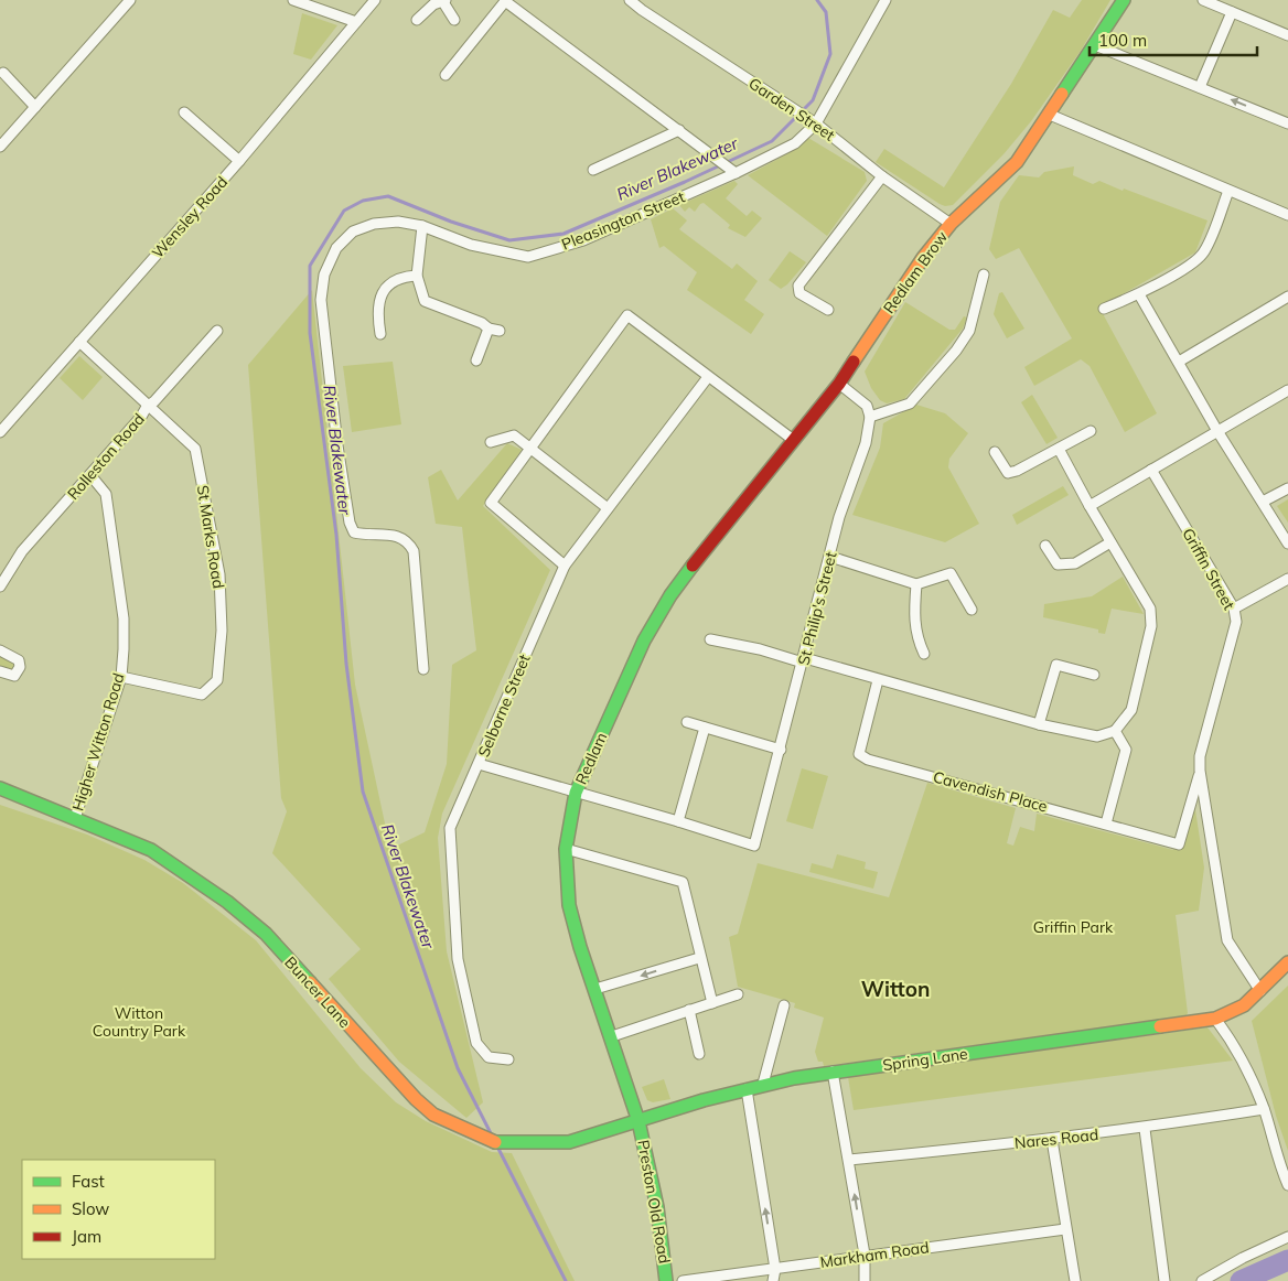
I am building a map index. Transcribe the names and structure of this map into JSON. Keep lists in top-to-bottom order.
{
  "streets": {
    "main road": [
      "Redlam Brow",
      "Redlam",
      "Buncer Lane",
      "Spring Lane",
      "Preston Old Road"
    ],
    "street": [
      "Garden Street",
      "Wensley Road",
      "Pleasington Street",
      "Rolleston Road",
      "St Marks Road",
      "Griffin Street",
      "St Philip's Street",
      "Selborne Street",
      "Higher Witton Road",
      "Cavendish Place",
      "Nares Road",
      "Markham Road"
    ]
  },
  "crossings": [
    ["Garden Street", "Pleasington Street"],
    ["Garden Street", "Redlam Brow"],
    ["Wensley Road", "St Marks Road"],
    ["Redlam Brow", "Redlam"],
    ["Rolleston Road", "St Marks Road"],
    ["Rolleston Road", "Higher Witton Road"],
    ["St Marks Road", "Higher Witton Road"],
    ["Griffin Street", "Cavendish Place"],
    ["Griffin Street", "Spring Lane"],
    ["Higher Witton Road", "Buncer Lane"],
    ["Redlam", "Buncer Lane"],
    ["Redlam", "Spring Lane"],
    ["Redlam", "Preston Old Road"],
    ["Buncer Lane", "Spring Lane"],
    ["Buncer Lane", "Preston Old Road"],
    ["Spring Lane", "Preston Old Road"]
  ],
  "districts": ["Witton"],
  "water": ["River Blakewater"],
  "parks": ["Griffin Park", "Witton Country Park"],
  "legend": ["Fast", "Slow", "Jam"],
  "scale_bar": "100 m"
}
